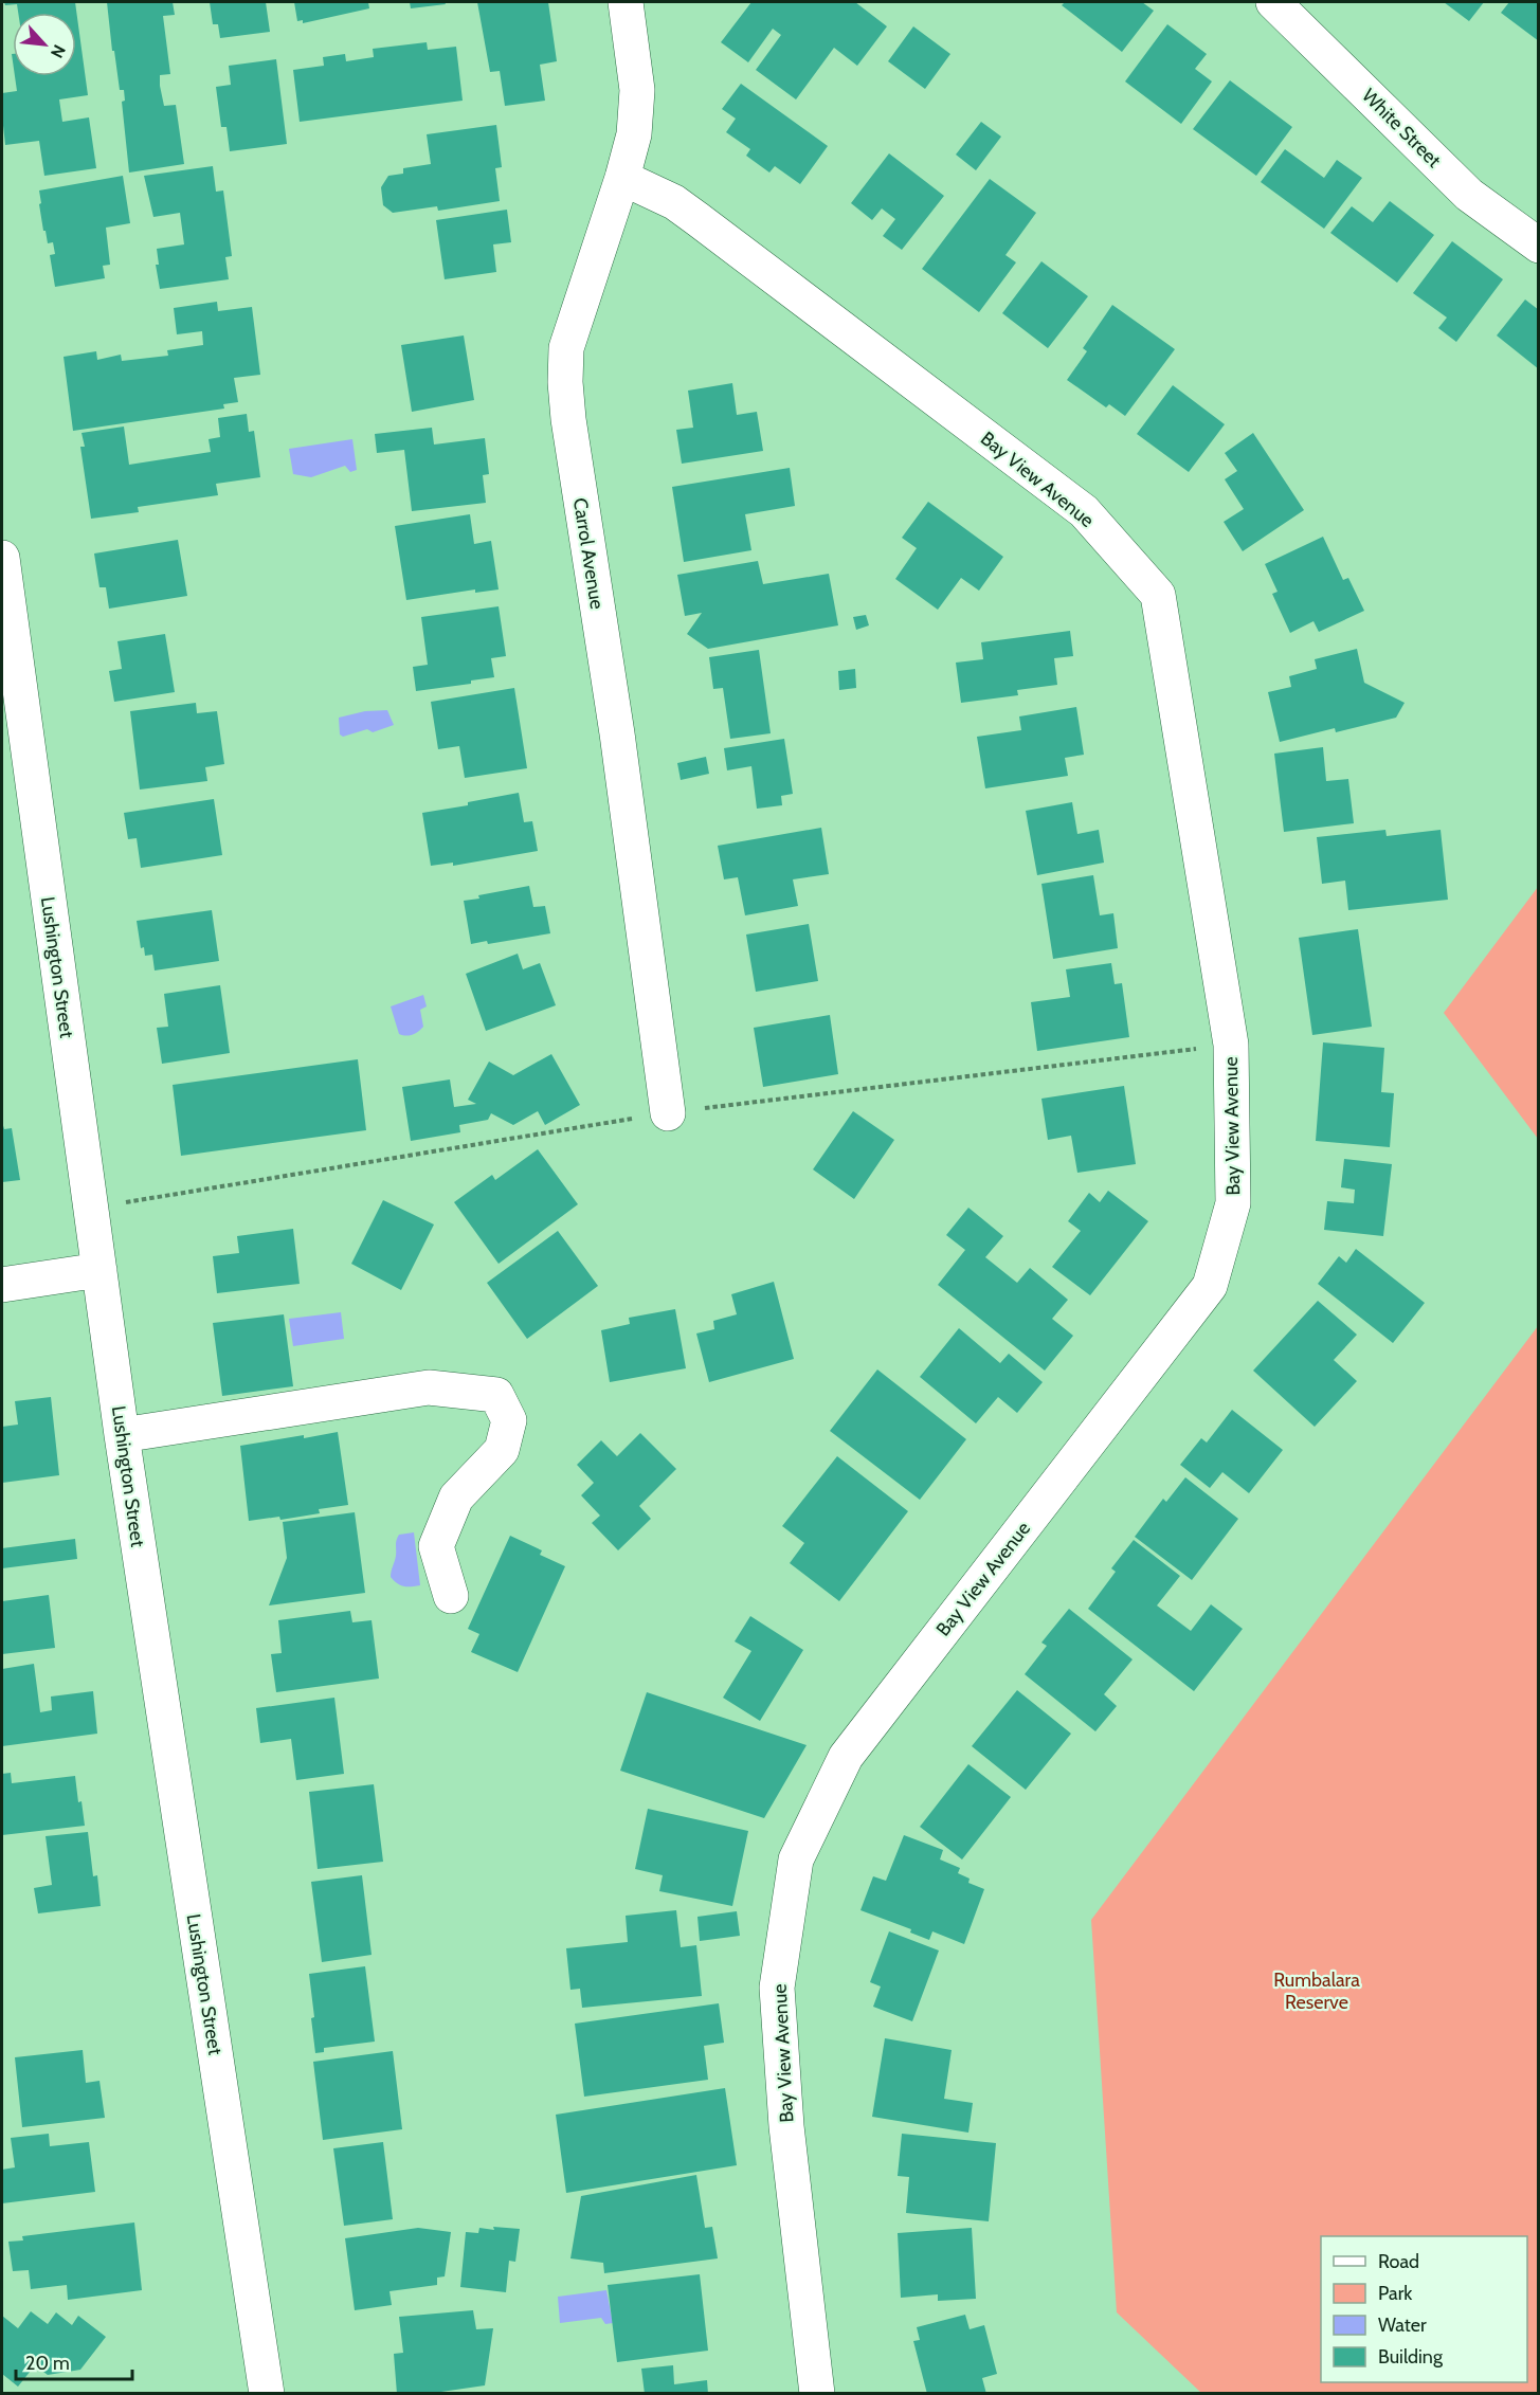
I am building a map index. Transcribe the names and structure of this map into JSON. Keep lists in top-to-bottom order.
{
  "streets": {
    "street": [
      "White Street",
      "Bay View Avenue",
      "Carrol Avenue",
      "Lushington Street"
    ]
  },
  "crossings": [
    ["Bay View Avenue", "Carrol Avenue"]
  ],
  "parks": ["Rumbalara Reserve"],
  "legend": [
    "Road",
    "Park",
    "Water",
    "Building"
  ],
  "scale_bar": "20 m",
  "north": "bottom right"
}
